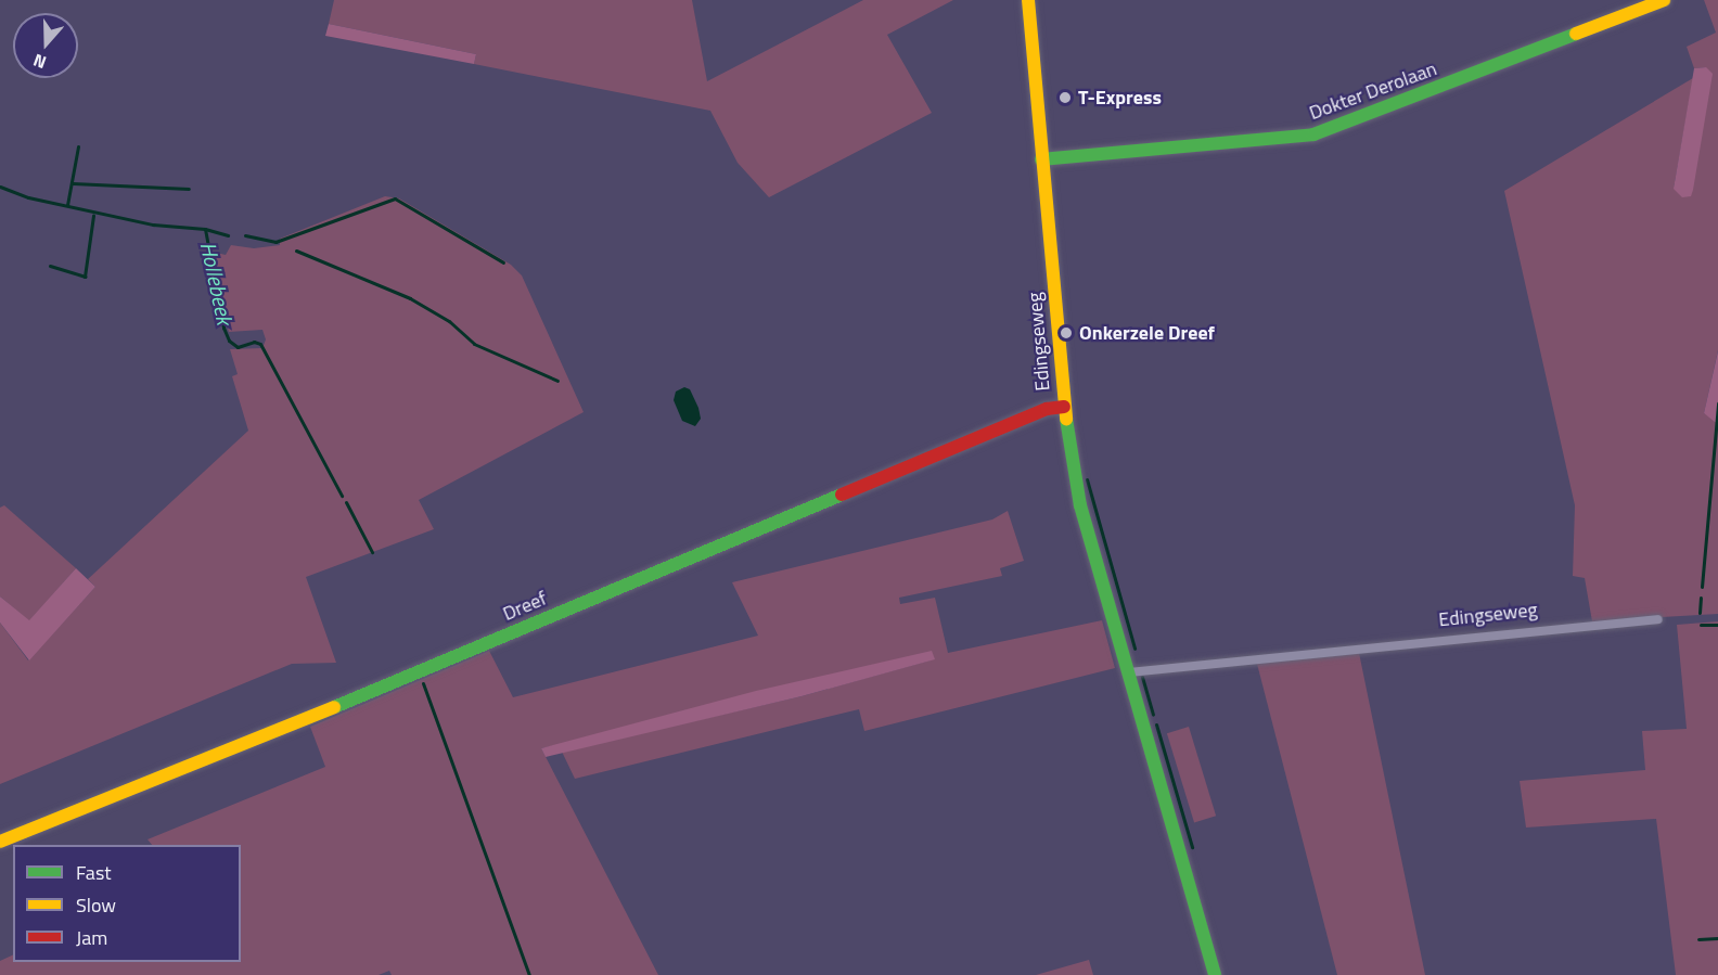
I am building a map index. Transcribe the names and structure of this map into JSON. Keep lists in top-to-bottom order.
{
  "streets": {
    "street": ["Dokter Derolaan", "Edingseweg", "Dreef"]
  },
  "crossings": [
    ["Dokter Derolaan", "Edingseweg"],
    ["Edingseweg", "Dreef"]
  ],
  "water": ["Hollebeek"],
  "places": ["T-Express", "Onkerzele Dreef"],
  "legend": ["Fast", "Slow", "Jam"],
  "north": "bottom"
}
